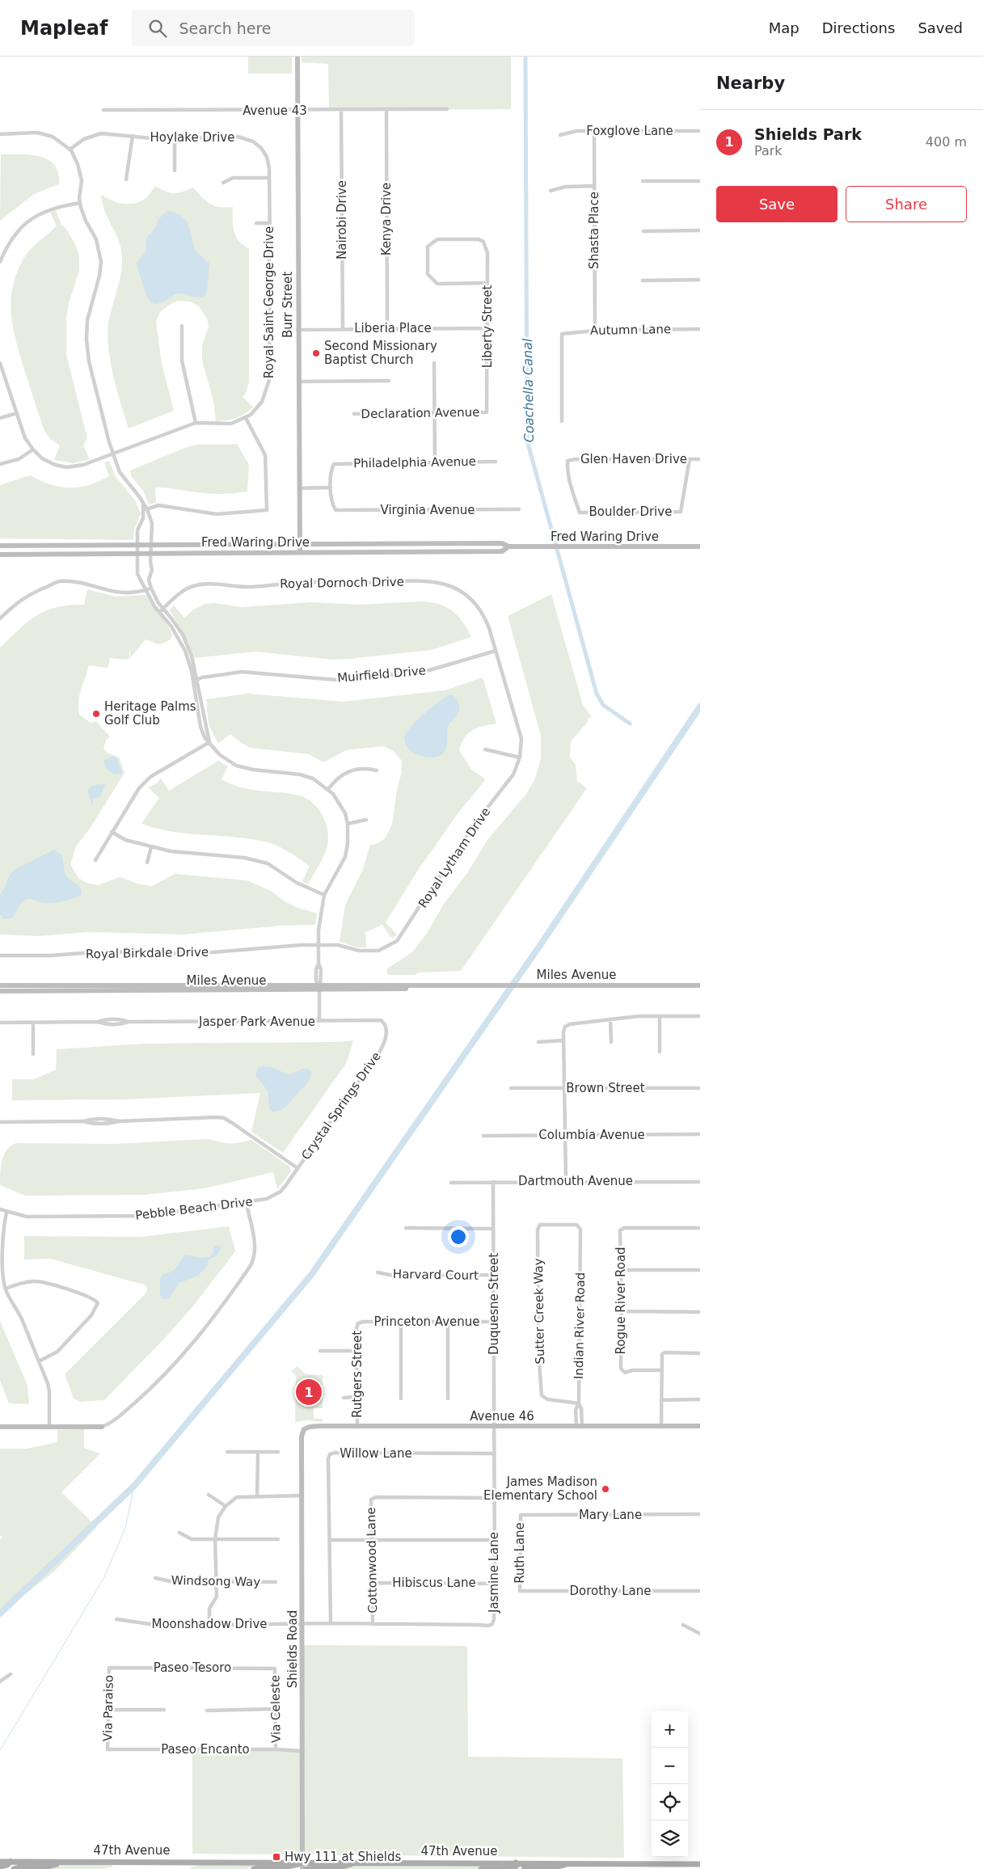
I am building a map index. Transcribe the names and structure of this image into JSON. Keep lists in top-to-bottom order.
{
  "streets": {
    "main road": ["47th Avenue"],
    "street": [
      "Avenue 43",
      "Foxglove Lane",
      "Hoylake Drive",
      "Kenya Drive",
      "Nairobi Drive",
      "Shasta Place",
      "Royal Saint George Drive",
      "Burr Street",
      "Liberty Street",
      "Liberia Place",
      "Autumn Lane",
      "Declaration Avenue",
      "Glen Haven Drive",
      "Philadelphia Avenue",
      "Virginia Avenue",
      "Boulder Drive",
      "Fred Waring Drive",
      "Royal Dornoch Drive",
      "Muirfield Drive",
      "Royal Lytham Drive",
      "Royal Birkdale Drive",
      "Miles Avenue",
      "Jasper Park Avenue",
      "Brown Street",
      "Crystal Springs Drive",
      "Columbia Avenue",
      "Dartmouth Avenue",
      "Pebble Beach Drive",
      "Harvard Court",
      "Rogue River Road",
      "Duquesne Street",
      "Sutter Creek Way",
      "Princeton Avenue",
      "Indian River Road",
      "Rutgers Street",
      "Avenue 46",
      "Willow Lane",
      "Mary Lane",
      "Ruth Lane",
      "Cottonwood Lane",
      "Jasmine Lane",
      "Windsong Way",
      "Hibiscus Lane",
      "Dorothy Lane",
      "Moonshadow Drive",
      "Shields Road",
      "Paseo Tesoro",
      "Via Paraiso",
      "Via Celeste",
      "Paseo Encanto"
    ]
  },
  "crossings": [
    ["Avenue 43", "Kenya Drive"],
    ["Avenue 43", "Nairobi Drive"],
    ["Avenue 43", "Burr Street"],
    ["Foxglove Lane", "Shasta Place"],
    ["Hoylake Drive", "Royal Saint George Drive"],
    ["Kenya Drive", "Liberia Place"],
    ["Nairobi Drive", "Liberia Place"],
    ["Shasta Place", "Autumn Lane"],
    ["Burr Street", "Liberia Place"],
    ["Burr Street", "Fred Waring Drive"],
    ["Liberty Street", "Liberia Place"],
    ["Liberty Street", "Declaration Avenue"],
    ["Glen Haven Drive", "Boulder Drive"],
    ["Philadelphia Avenue", "Virginia Avenue"],
    ["Royal Dornoch Drive", "Muirfield Drive"],
    ["Royal Dornoch Drive", "Royal Lytham Drive"],
    ["Muirfield Drive", "Royal Lytham Drive"],
    ["Royal Lytham Drive", "Royal Birkdale Drive"],
    ["Jasper Park Avenue", "Crystal Springs Drive"],
    ["Crystal Springs Drive", "Pebble Beach Drive"],
    ["Dartmouth Avenue", "Duquesne Street"],
    ["Harvard Court", "Duquesne Street"],
    ["Duquesne Street", "Princeton Avenue"],
    ["Duquesne Street", "Avenue 46"],
    ["Duquesne Street", "Jasmine Lane"],
    ["Sutter Creek Way", "Indian River Road"],
    ["Princeton Avenue", "Rutgers Street"],
    ["Indian River Road", "Avenue 46"],
    ["Rutgers Street", "Avenue 46"],
    ["Avenue 46", "Jasmine Lane"],
    ["Avenue 46", "Shields Road"],
    ["Willow Lane", "Jasmine Lane"],
    ["Mary Lane", "Ruth Lane"],
    ["Ruth Lane", "Dorothy Lane"],
    ["Cottonwood Lane", "Jasmine Lane"],
    ["Cottonwood Lane", "Hibiscus Lane"],
    ["Jasmine Lane", "Hibiscus Lane"],
    ["Jasmine Lane", "Moonshadow Drive"],
    ["Jasmine Lane", "Shields Road"],
    ["Moonshadow Drive", "Shields Road"],
    ["Shields Road", "Paseo Encanto"],
    ["Shields Road", "47th Avenue"],
    ["Paseo Tesoro", "Via Paraiso"],
    ["Paseo Tesoro", "Via Celeste"],
    ["Via Paraiso", "Paseo Encanto"],
    ["Via Celeste", "Paseo Encanto"]
  ],
  "water": ["Coachella Canal"],
  "places": {
    "other": ["Second Missionary Baptist Church", "Heritage Palms Golf Club", "James Madison Elementary School"],
    "transit": ["Hwy 111 at Shields"]
  },
  "page": {
    "header": "Mapleaf",
    "search": "Search here",
    "nav": ["Map", "Directions", "Saved"],
    "heading": "Nearby",
    "list": [
      {
        "mark": "1",
        "name": "Shields Park",
        "note": "Park",
        "value": "400 m"
      }
    ],
    "buttons": ["Save", "Share"],
    "pins": "1",
    "map_buttons": ["+", "−"]
  }
}
